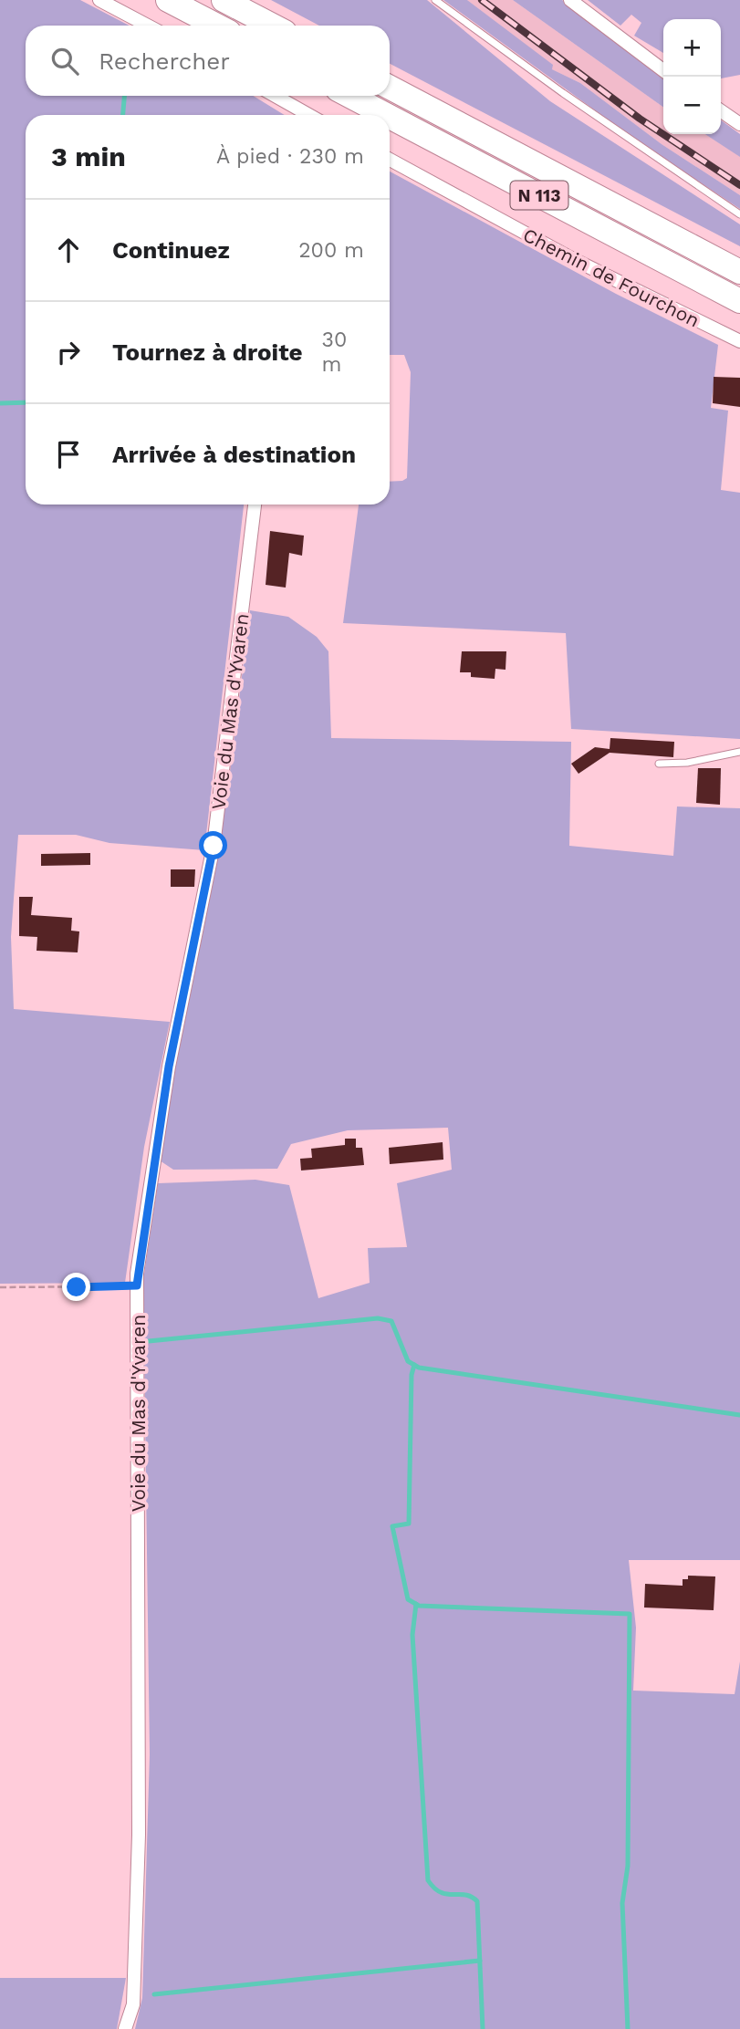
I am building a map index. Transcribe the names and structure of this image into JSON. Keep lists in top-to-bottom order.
{
  "streets": {
    "highway": ["N 113"],
    "street": ["Chemin de Fourchon", "Voie du Mas d'Yvaren"]
  },
  "page": {
    "map_buttons": ["+", "−"],
    "search": "Rechercher",
    "heading": ["3 min", "À pied · 230 m"],
    "list": [
      ["Continuez", "200 m"],
      ["Tournez à droite", "30 m"],
      "Arrivée à destination"
    ]
  }
}
